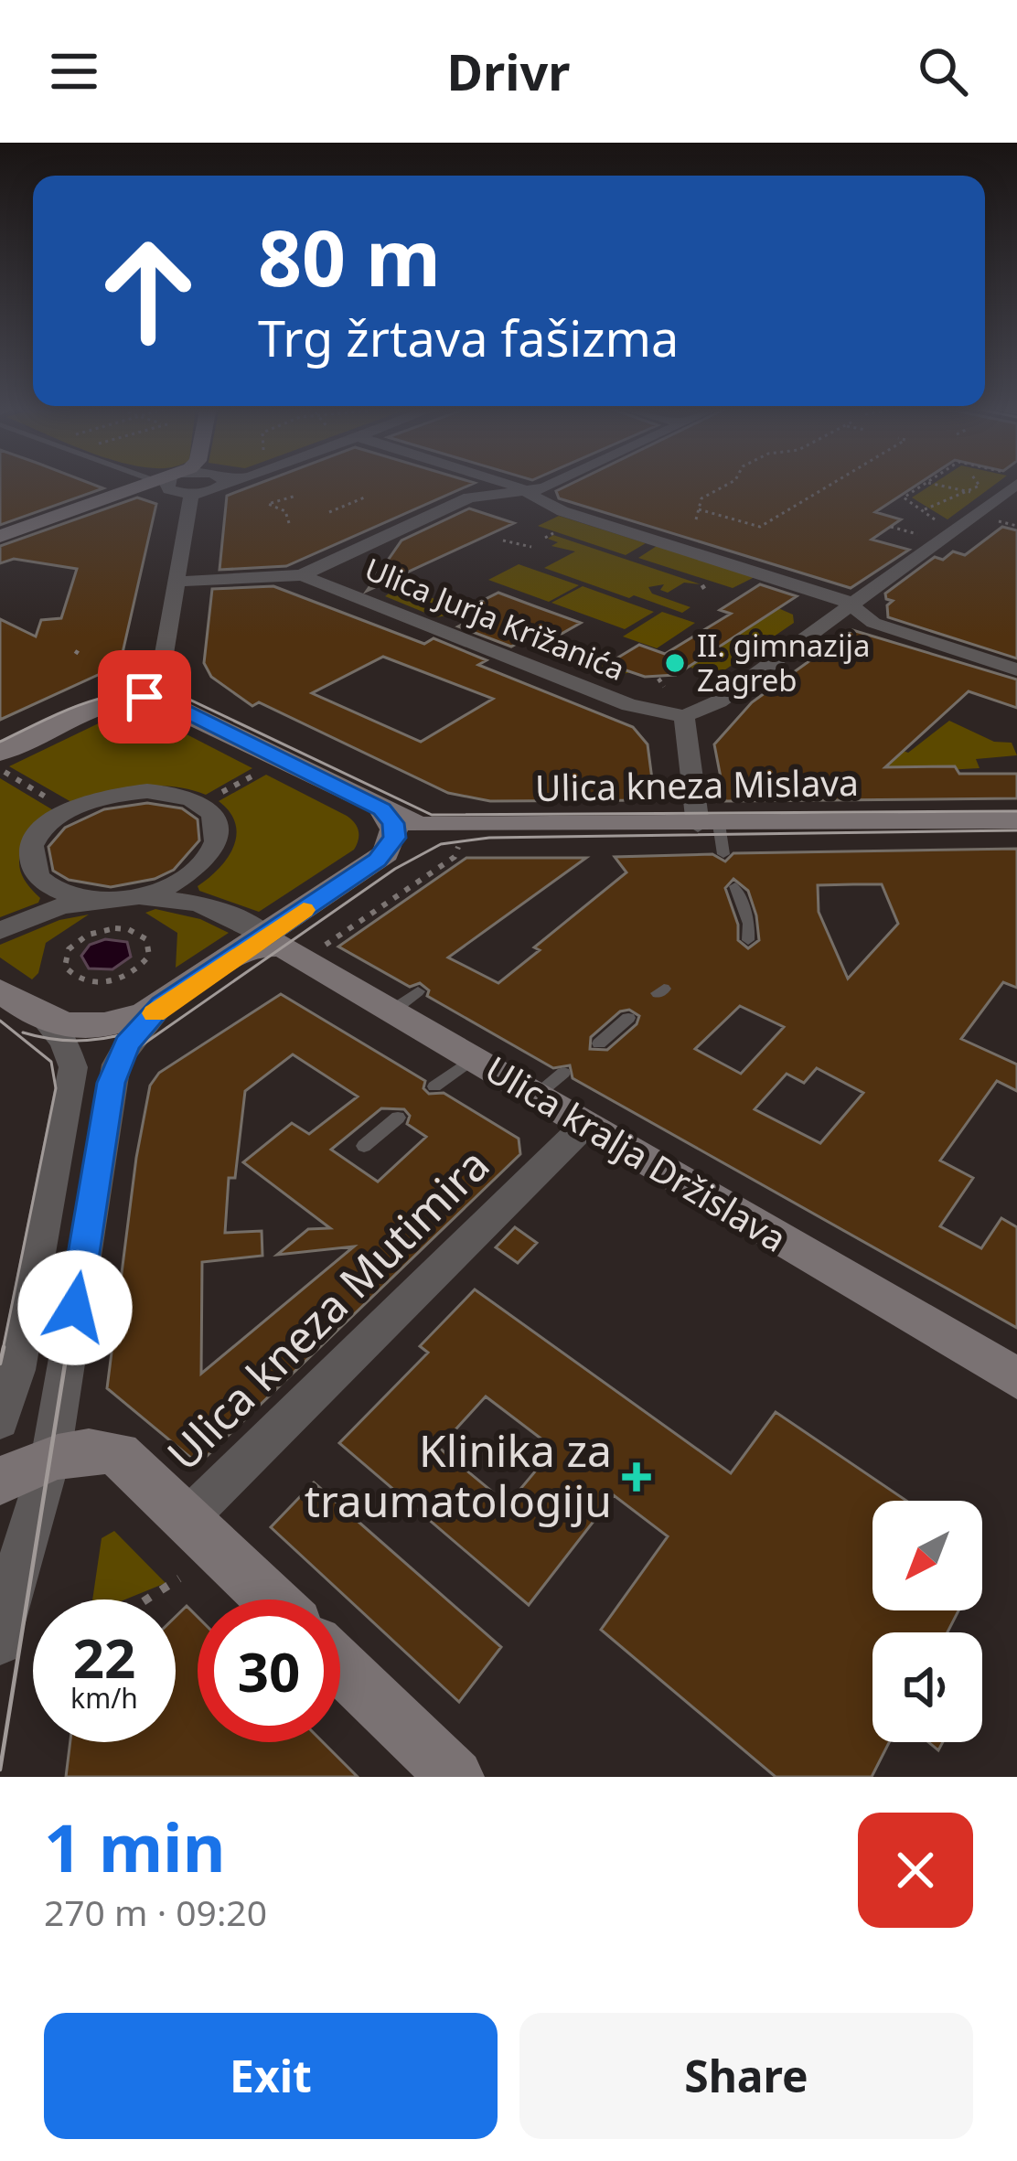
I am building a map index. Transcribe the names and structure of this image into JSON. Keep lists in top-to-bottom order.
{
  "streets": {
    "main road": ["Ulica kneza Mislava", "Ulica kralja Držislava"],
    "street": ["Ulica Jurja Križanića", "Ulica kneza Mutimira"]
  },
  "crossings": [
    ["Ulica kralja Držislava", "Ulica kneza Mutimira"]
  ],
  "places": {
    "other": ["II. gimnazija Zagreb"],
    "health": ["Klinika za traumatologiju"]
  },
  "north": "bottom left",
  "page": {
    "header": "Drivr",
    "turn": ["80 m", "Trg žrtava fašizma"],
    "speed": "22 km/h",
    "limit": "30",
    "heading": ["1 min", "270 m · 09:20"],
    "buttons": ["Exit", "Share"]
  }
}
